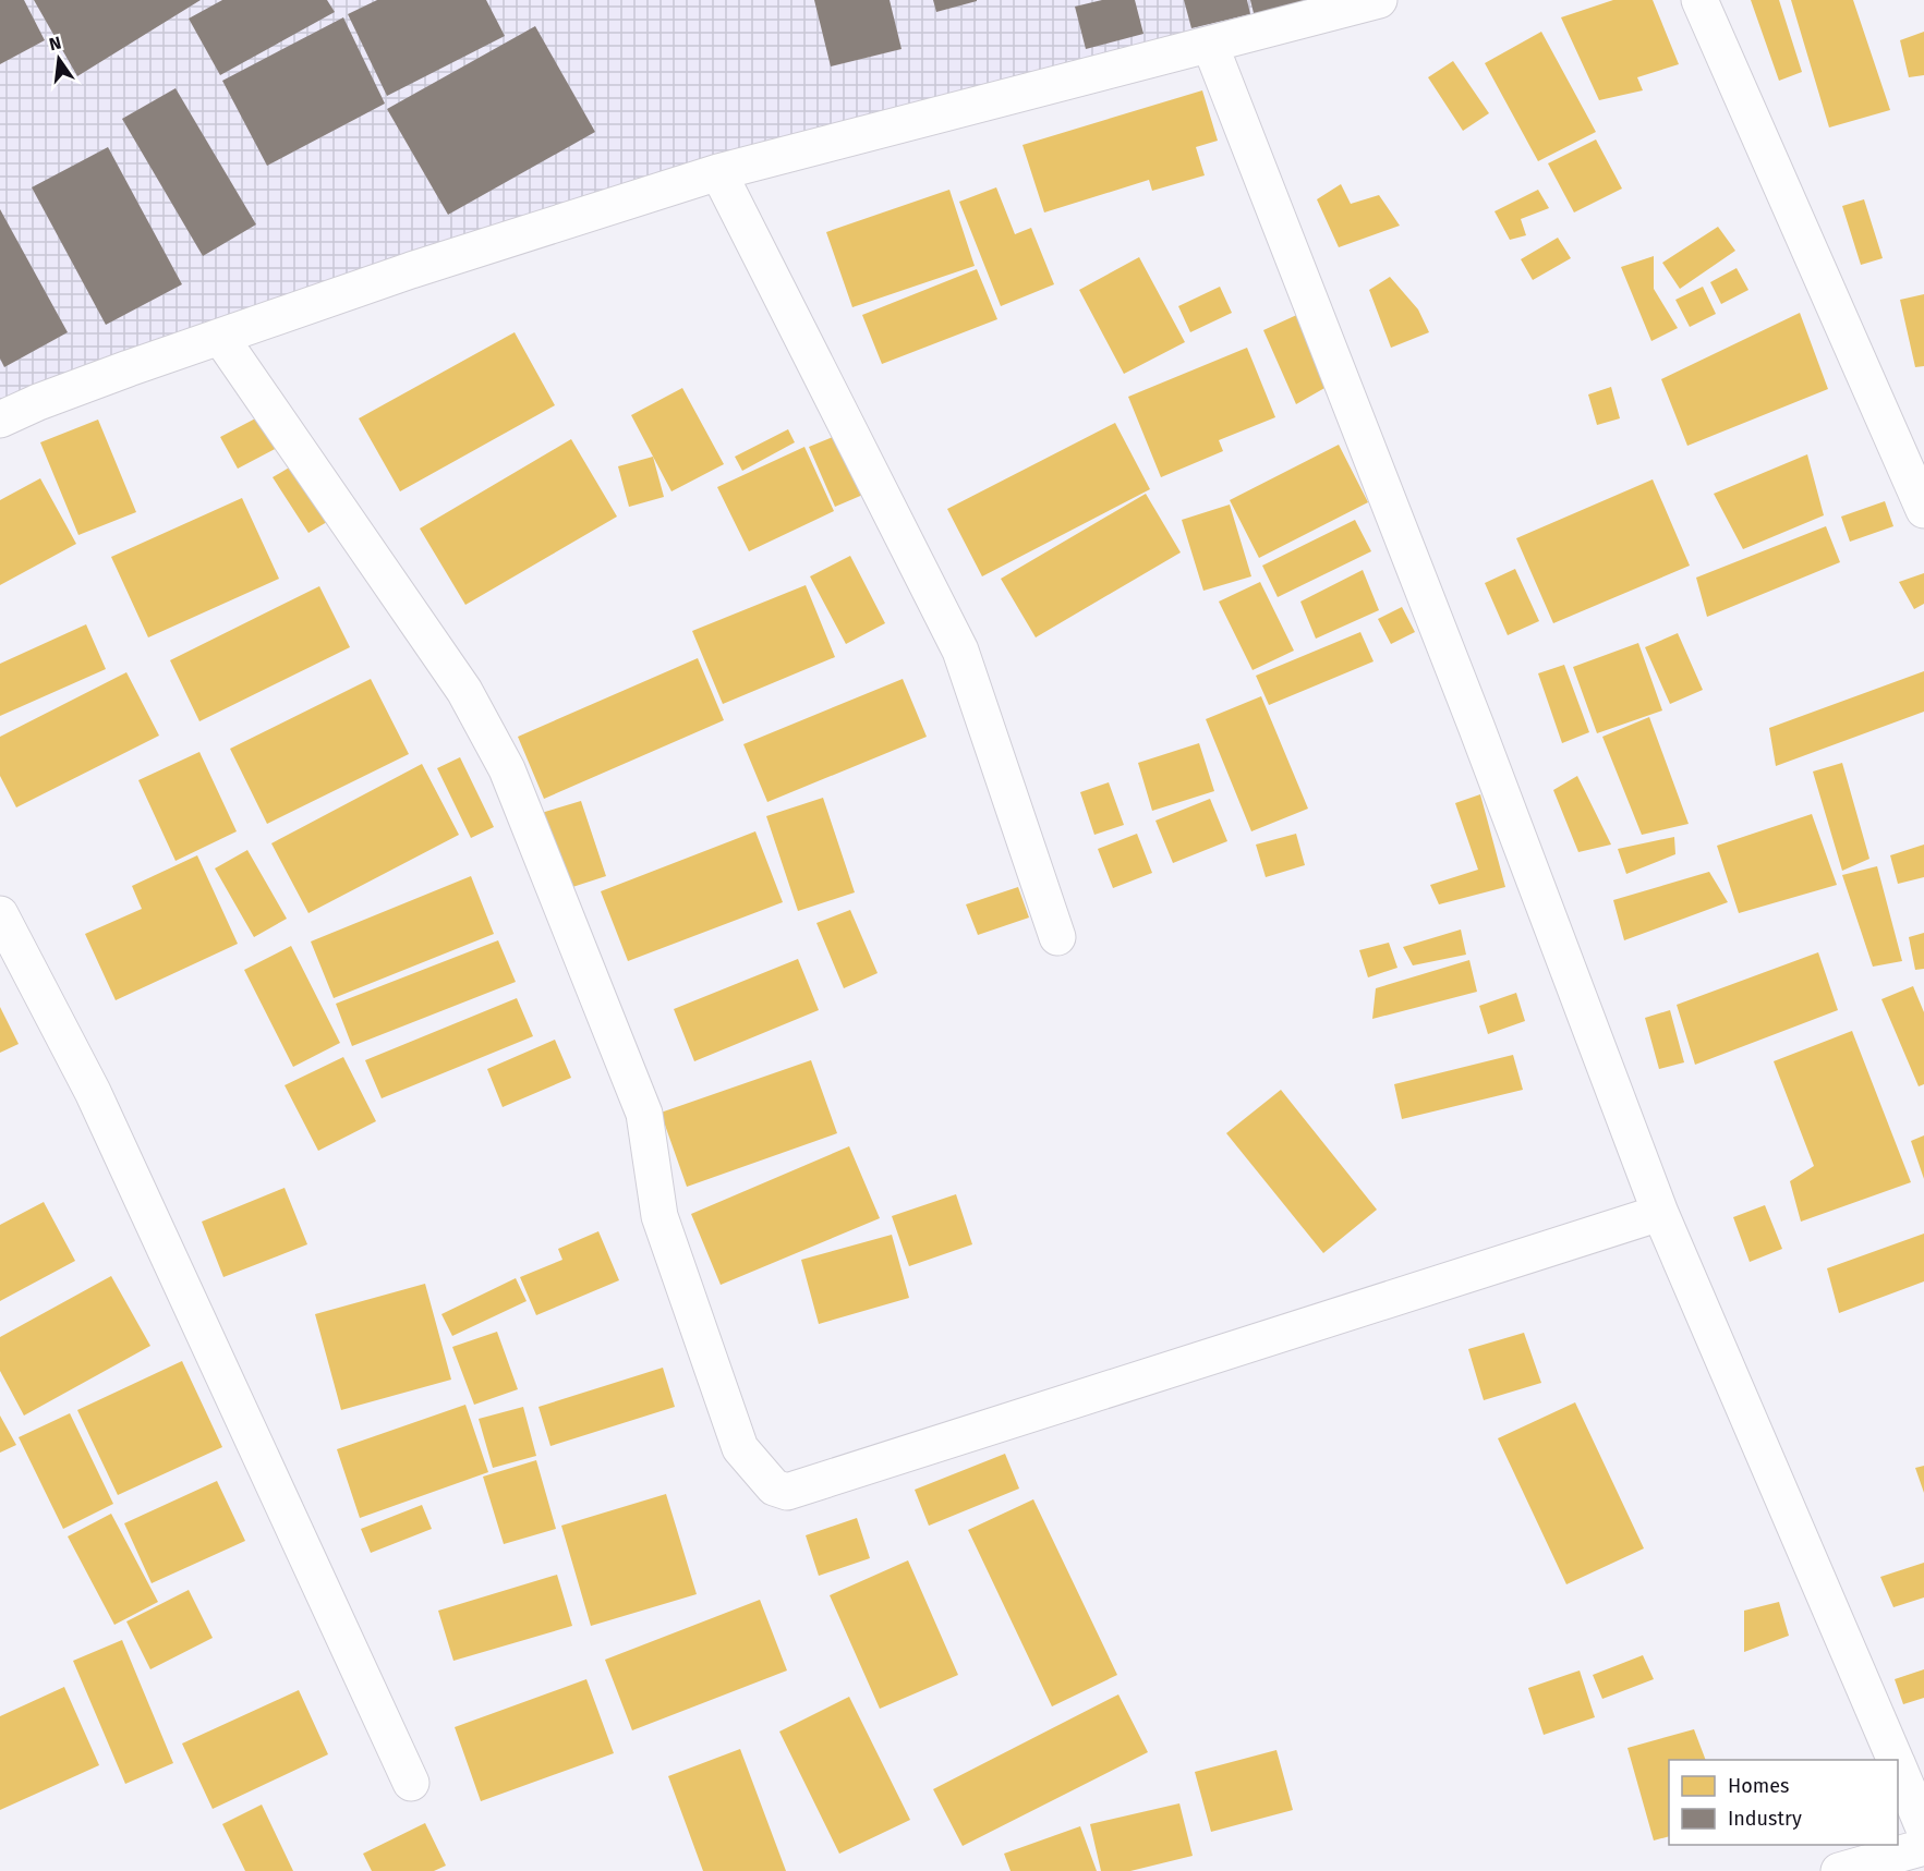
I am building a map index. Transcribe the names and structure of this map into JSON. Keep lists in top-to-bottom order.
{
  "legend": ["Homes", "Industry"],
  "north": "top"
}
